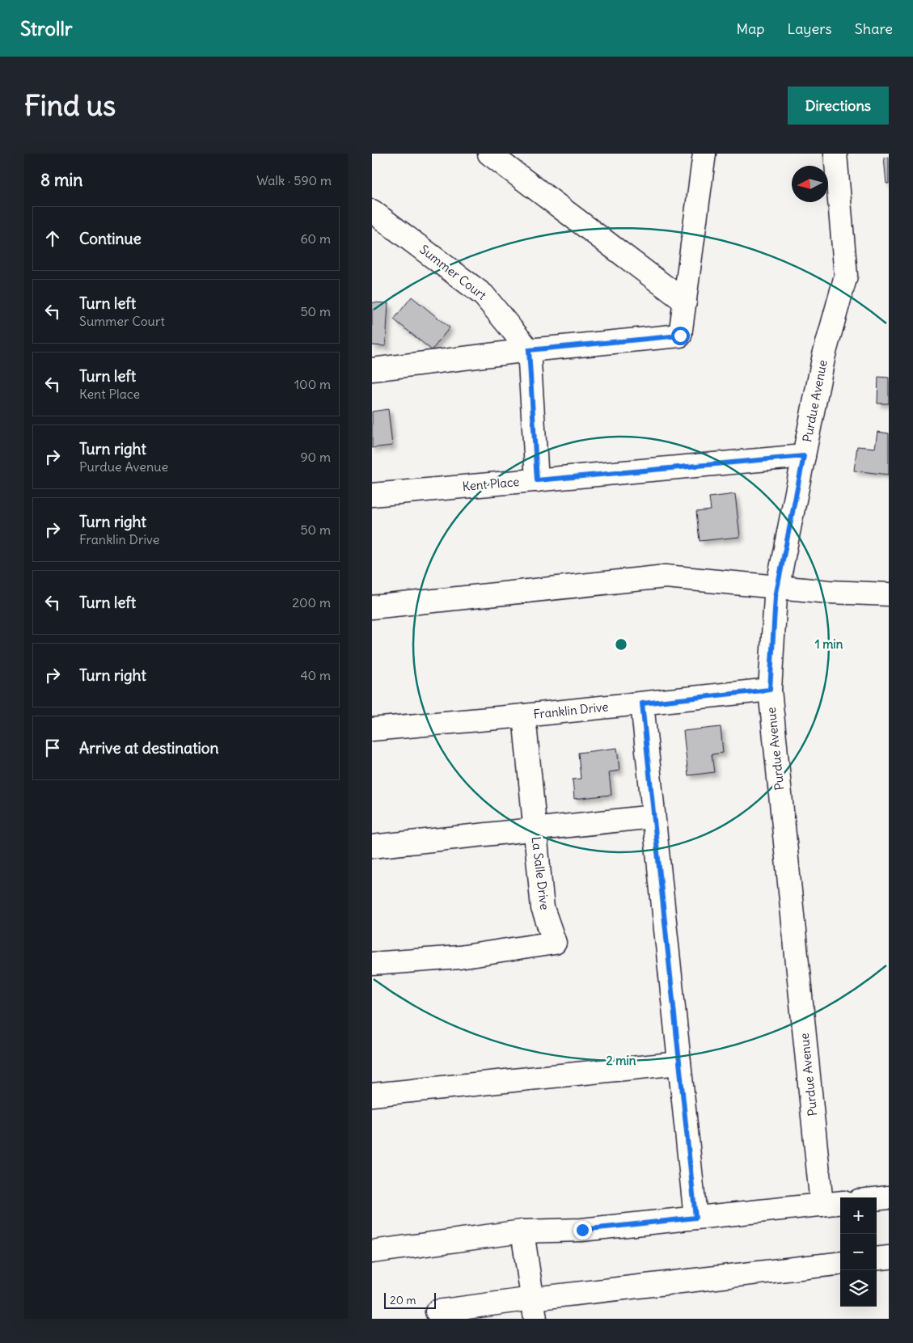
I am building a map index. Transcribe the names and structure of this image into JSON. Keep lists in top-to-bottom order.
{
  "streets": {
    "street": [
      "Summer Court",
      "Purdue Avenue",
      "Kent Place",
      "Franklin Drive",
      "La Salle Drive"
    ]
  },
  "crossings": [
    ["Purdue Avenue", "Kent Place"],
    ["Purdue Avenue", "Franklin Drive"],
    ["Franklin Drive", "La Salle Drive"]
  ],
  "scale_bar": "20 m",
  "north": "left",
  "page": {
    "header": "Strollr",
    "nav": ["Map", "Layers", "Share"],
    "buttons": "Directions",
    "title": "Find us",
    "heading": ["8 min", "Walk · 590 m"],
    "list": [
      ["Continue", "60 m"],
      ["Turn left", "Summer Court", "50 m"],
      ["Turn left", "Kent Place", "100 m"],
      ["Turn right", "Purdue Avenue", "90 m"],
      ["Turn right", "Franklin Drive", "50 m"],
      ["Turn left", "200 m"],
      ["Turn right", "40 m"],
      "Arrive at destination"
    ],
    "map_buttons": ["+", "−"],
    "scale": "20 m"
  },
  "rings": ["1 min", "2 min"]
}
